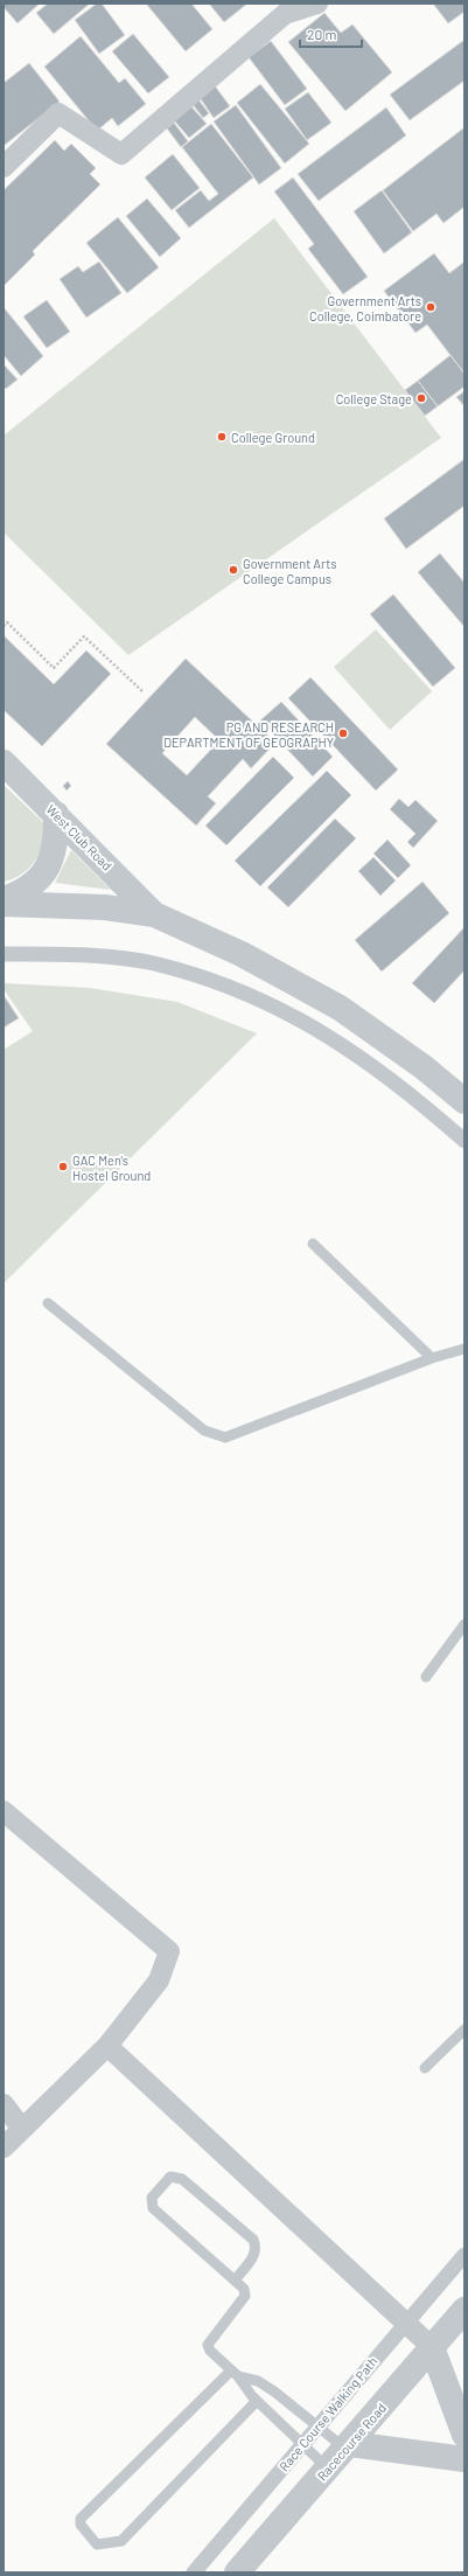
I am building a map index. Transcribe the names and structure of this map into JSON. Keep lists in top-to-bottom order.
{
  "streets": {
    "street": ["West Club Road", "Race Course Walking Path", "Racecourse Road"]
  },
  "places": [
    "Government Arts College, Coimbatore",
    "College Stage",
    "College Ground",
    "Government Arts College Campus",
    "PG AND RESEARCH DEPARTMENT OF GEOGRAPHY",
    "GAC Men's Hostel Ground"
  ],
  "scale_bar": "20 m"
}
